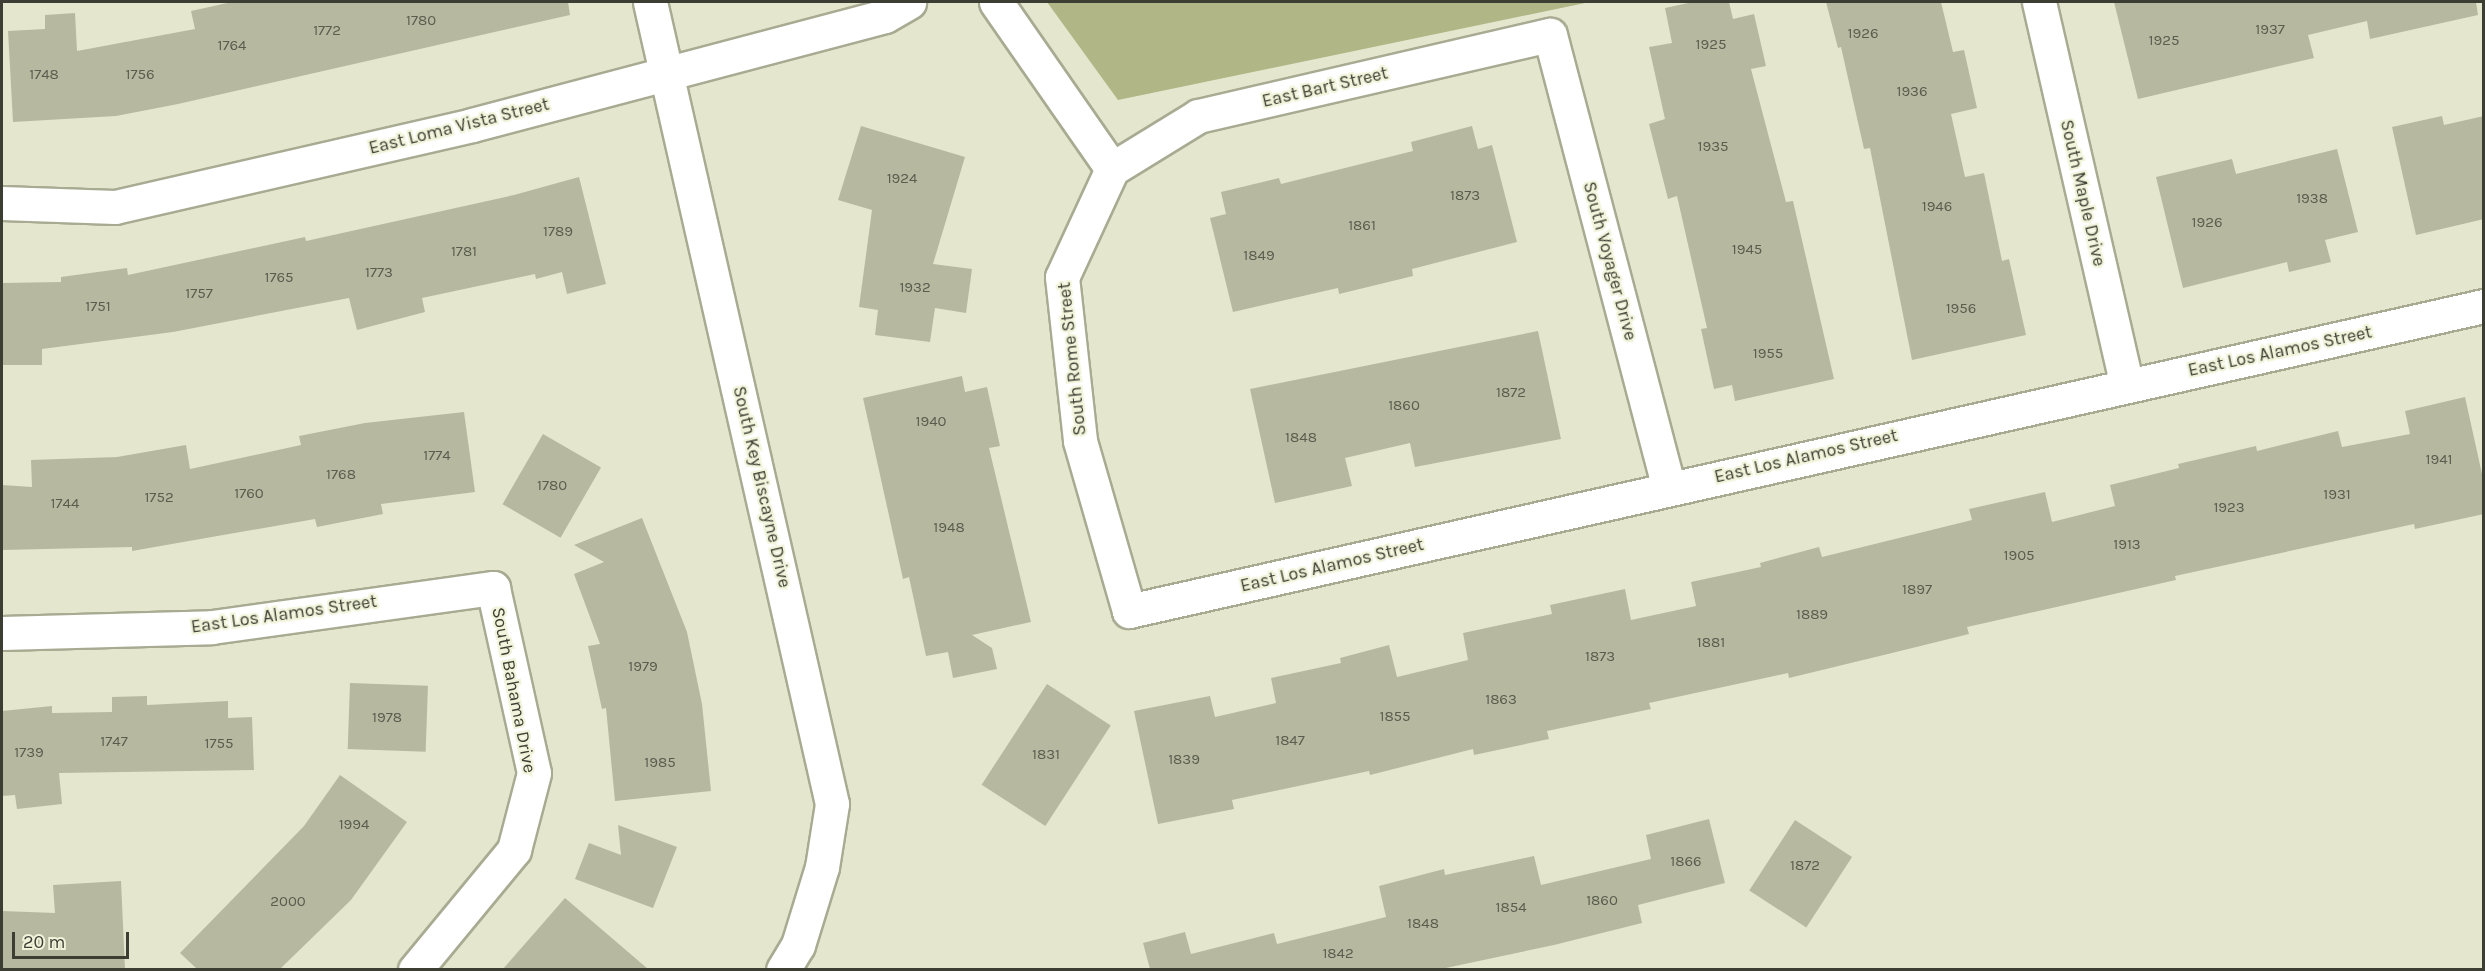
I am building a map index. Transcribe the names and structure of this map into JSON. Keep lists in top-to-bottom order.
{
  "streets": {
    "street": [
      "East Bart Street",
      "East Loma Vista Street",
      "South Maple Drive",
      "South Voyager Drive",
      "East Los Alamos Street",
      "South Rome Street",
      "South Key Biscayne Drive",
      "South Bahama Drive"
    ]
  },
  "crossings": [
    ["East Bart Street", "South Voyager Drive"],
    ["East Bart Street", "South Rome Street"],
    ["East Loma Vista Street", "South Key Biscayne Drive"],
    ["South Maple Drive", "East Los Alamos Street"],
    ["South Voyager Drive", "East Los Alamos Street"],
    ["East Los Alamos Street", "South Rome Street"],
    ["East Los Alamos Street", "South Bahama Drive"]
  ],
  "house_numbers": [
    "1780",
    "1937",
    "1772",
    "1926",
    "1925",
    "1925",
    "1764",
    "1748",
    "1756",
    "1936",
    "1935",
    "1924",
    "1873",
    "1938",
    "1946",
    "1926",
    "1861",
    "1789",
    "1945",
    "1781",
    "1849",
    "1773",
    "1765",
    "1932",
    "1757",
    "1751",
    "1956",
    "1955",
    "1872",
    "1860",
    "1940",
    "1848",
    "1774",
    "1941",
    "1768",
    "1780",
    "1760",
    "1931",
    "1752",
    "1744",
    "1923",
    "1948",
    "1913",
    "1905",
    "1897",
    "1889",
    "1881",
    "1873",
    "1979",
    "1863",
    "1855",
    "1978",
    "1847",
    "1747",
    "1755",
    "1739",
    "1831",
    "1839",
    "1985",
    "1994",
    "1866",
    "1872",
    "1860",
    "2000",
    "1854",
    "1848",
    "1842"
  ],
  "scale_bar": "20 m"
}
